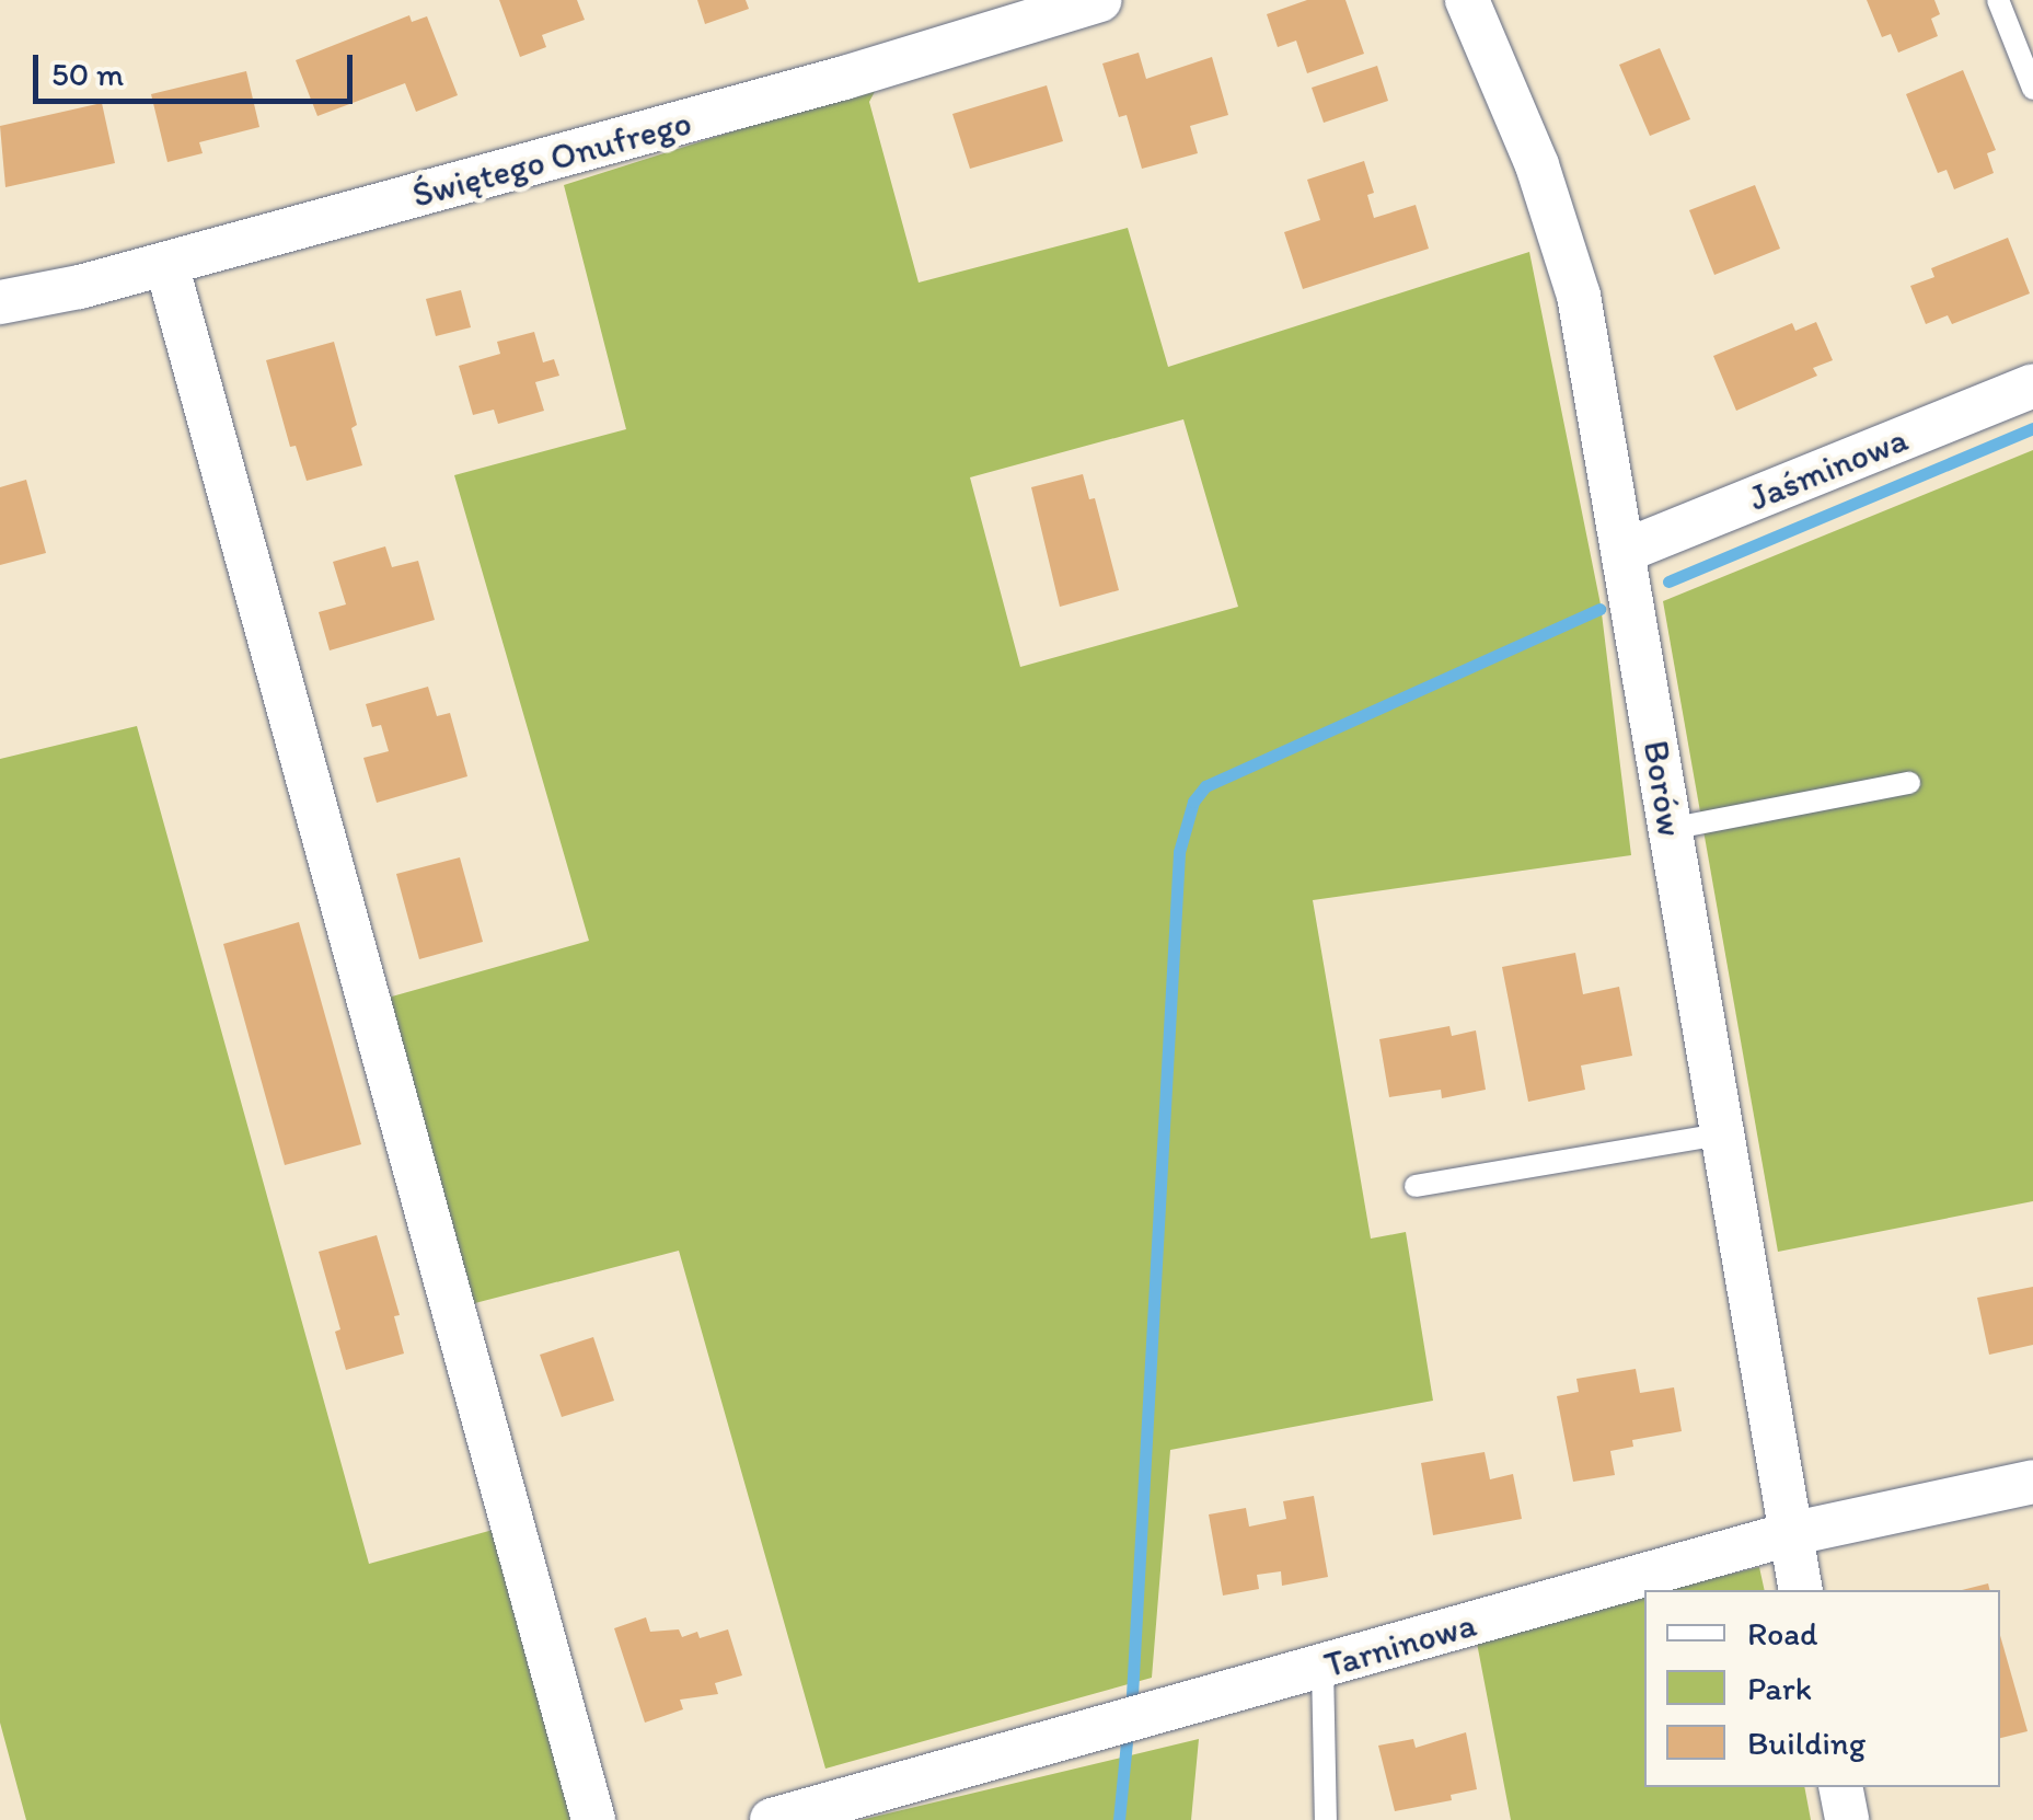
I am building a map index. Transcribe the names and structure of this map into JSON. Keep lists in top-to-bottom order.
{
  "streets": {
    "street": [
      "Świętego Onufrego",
      "Jaśminowa",
      "Borów",
      "Tarninowa"
    ]
  },
  "crossings": [
    ["Jaśminowa", "Borów"],
    ["Borów", "Tarninowa"]
  ],
  "legend": ["Road", "Park", "Building"],
  "scale_bar": "50 m"
}
